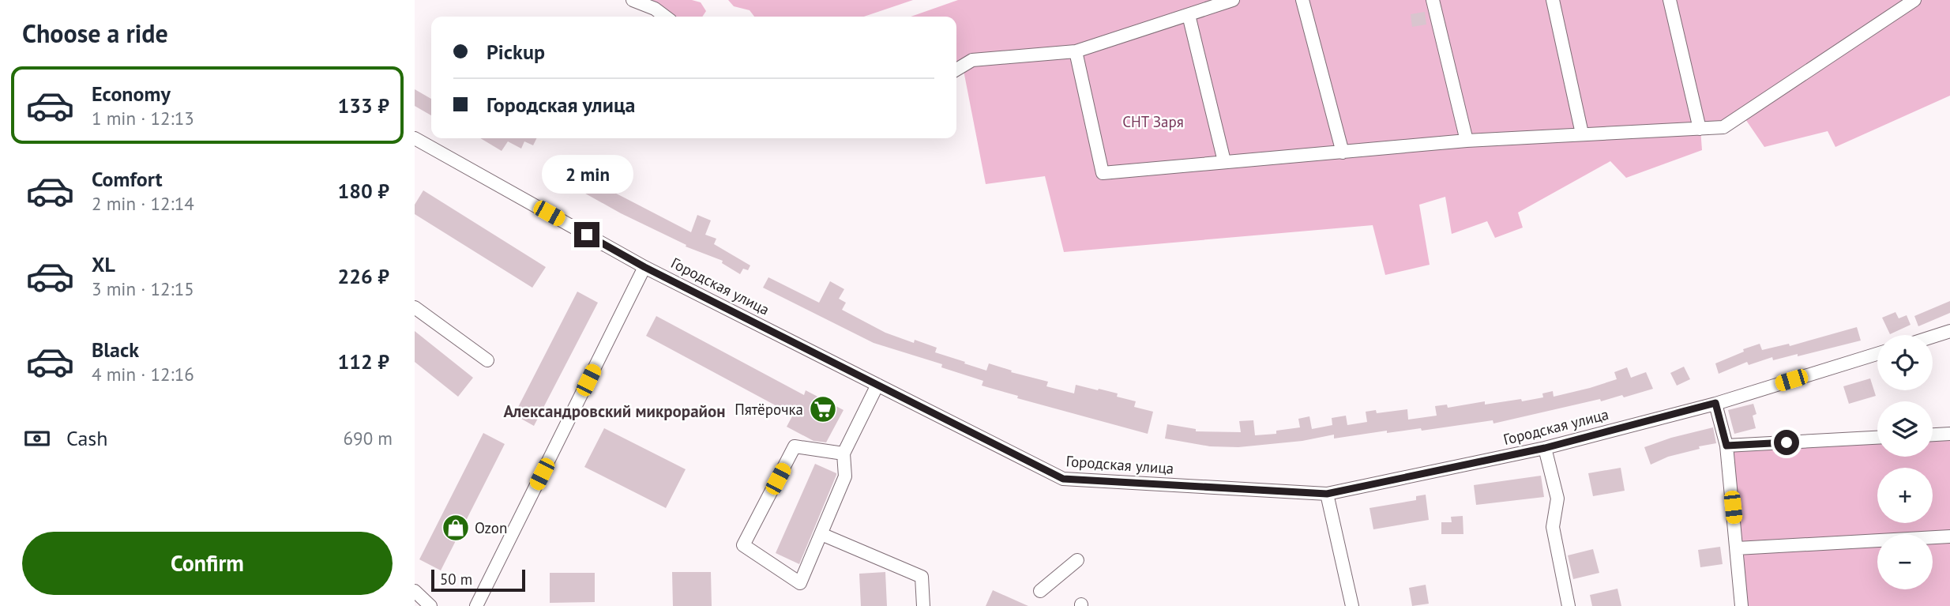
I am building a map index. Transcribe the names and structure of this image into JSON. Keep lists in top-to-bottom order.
{
  "streets": {
    "street": ["Городская улица"]
  },
  "districts": ["Александровский микрорайон"],
  "parks": ["СНТ Заря"],
  "places": {
    "supermarket": ["Пятёрочка"],
    "shop": ["Ozon"]
  },
  "scale_bar": "50 m",
  "page": {
    "heading": "Choose a ride",
    "banner": ["Pickup", "Городская улица"],
    "list": [
      {
        "name": "Economy",
        "note": "1 min · 12:13",
        "value": "133 ₽"
      },
      {
        "name": "Comfort",
        "note": "2 min · 12:14",
        "value": "180 ₽"
      },
      {
        "name": "XL",
        "note": "3 min · 12:15",
        "value": "226 ₽"
      },
      {
        "name": "Black",
        "note": "4 min · 12:16",
        "value": "112 ₽"
      }
    ],
    "bubble": "2 min",
    "map_buttons": ["+", "−"],
    "pay": ["Cash", "690 m"],
    "buttons": "Confirm",
    "scale": "50 m"
  }
}
